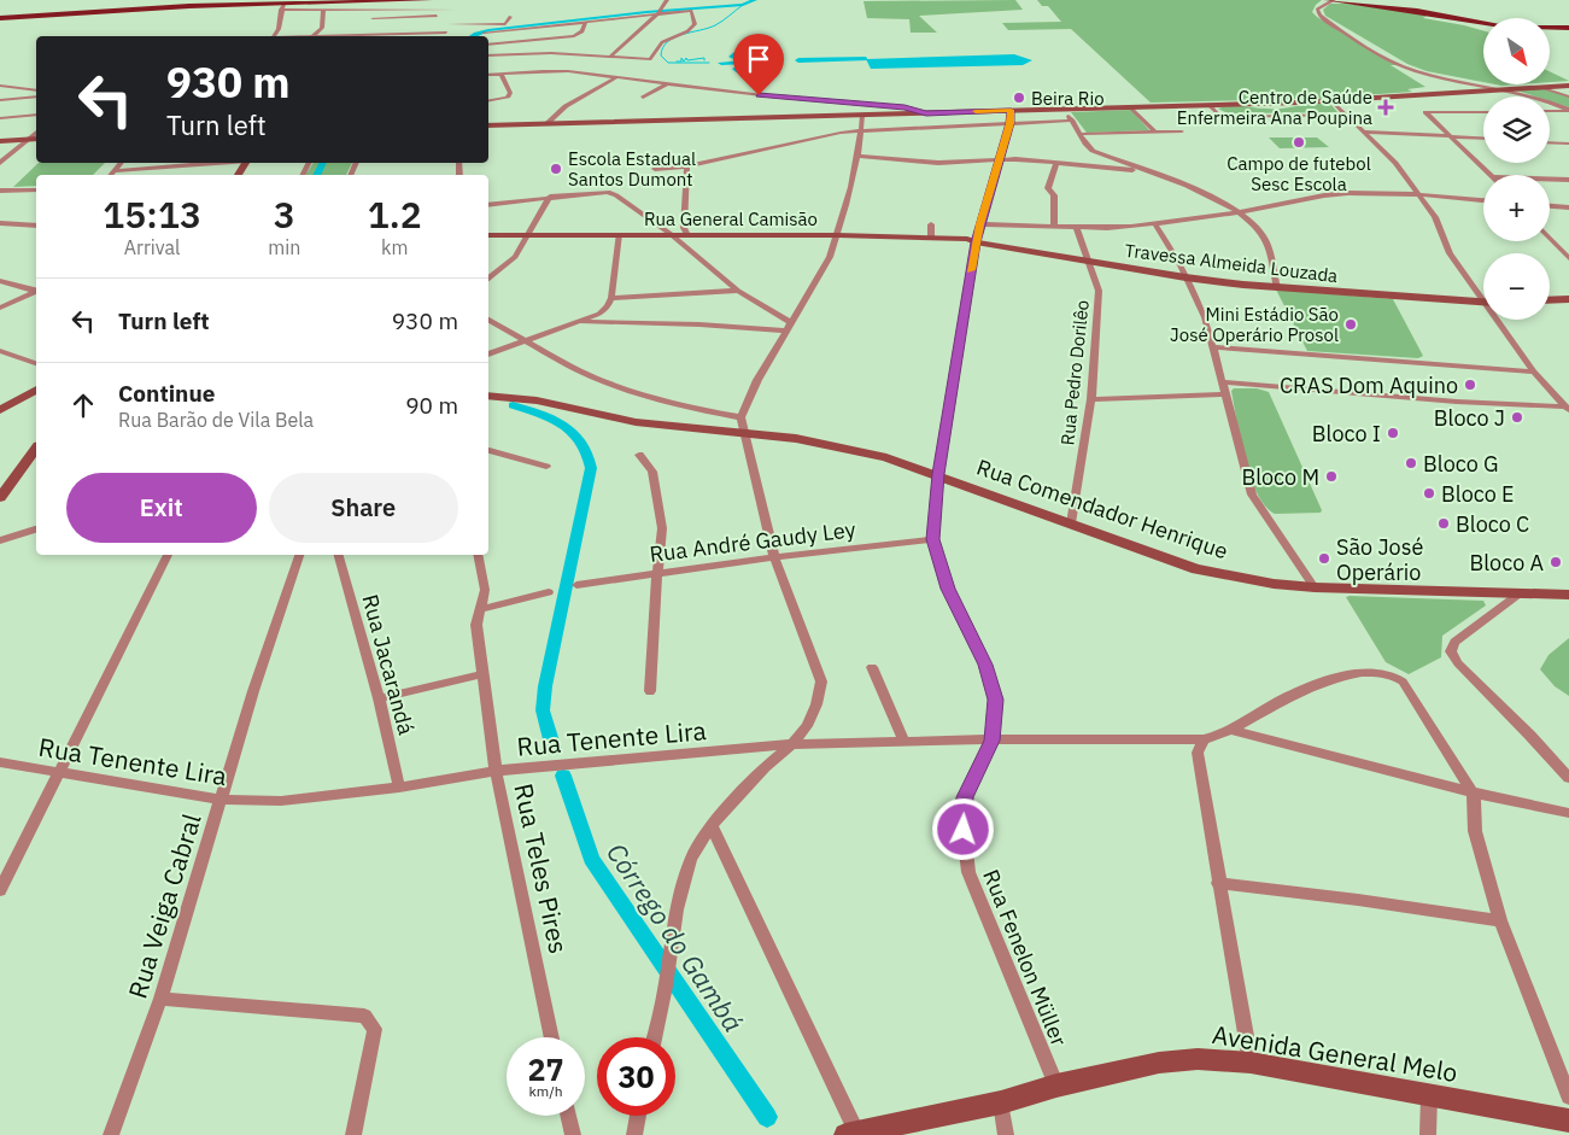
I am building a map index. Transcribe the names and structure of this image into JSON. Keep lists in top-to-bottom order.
{
  "streets": {
    "main road": [
      "Rua General Camisão",
      "Travessa Almeida Louzada",
      "Rua Comendador Henrique",
      "Avenida General Melo"
    ],
    "street": [
      "Rua Pedro Dorilêo",
      "Rua André Gaudy Ley",
      "Rua Jacarandá",
      "Rua Tenente Lira",
      "Rua Teles Pires",
      "Rua Veiga Cabral",
      "Rua Fenelon Müller"
    ]
  },
  "crossings": [
    ["Rua General Camisão", "Travessa Almeida Louzada"],
    ["Rua General Camisão", "Rua Fenelon Müller"],
    ["Travessa Almeida Louzada", "Rua Pedro Dorilêo"],
    ["Travessa Almeida Louzada", "Rua Fenelon Müller"],
    ["Rua Pedro Dorilêo", "Rua Comendador Henrique"],
    ["Rua Comendador Henrique", "Rua Fenelon Müller"],
    ["Rua André Gaudy Ley", "Rua Fenelon Müller"],
    ["Rua Jacarandá", "Rua Tenente Lira"],
    ["Rua Tenente Lira", "Rua Teles Pires"],
    ["Rua Tenente Lira", "Rua Veiga Cabral"],
    ["Rua Tenente Lira", "Rua Fenelon Müller"],
    ["Rua Fenelon Müller", "Avenida General Melo"]
  ],
  "water": ["Córrego do Gambá"],
  "places": {
    "other": [
      "Beira Rio",
      "Campo de futebol Sesc Escola",
      "Escola Estadual Santos Dumont",
      "Mini Estádio São José Operário Prosol",
      "CRAS Dom Aquino",
      "Bloco J",
      "Bloco I",
      "Bloco G",
      "Bloco M",
      "Bloco E",
      "Bloco C",
      "São José Operário",
      "Bloco A"
    ],
    "health": ["Centro de Saúde Enfermeira Ana Poupina"]
  },
  "north": "bottom right",
  "page": {
    "map_buttons": ["+", "−"],
    "turn": ["930 m", "Turn left"],
    "eta": [
      "15:13",
      "Arrival",
      "3",
      "min",
      "1.2",
      "km"
    ],
    "list": [
      {
        "name": "Turn left",
        "value": "930 m"
      },
      {
        "name": "Continue",
        "note": "Rua Barão de Vila Bela",
        "value": "90 m"
      }
    ],
    "buttons": ["Exit", "Share"],
    "speed": "27 km/h",
    "limit": "30"
  }
}
